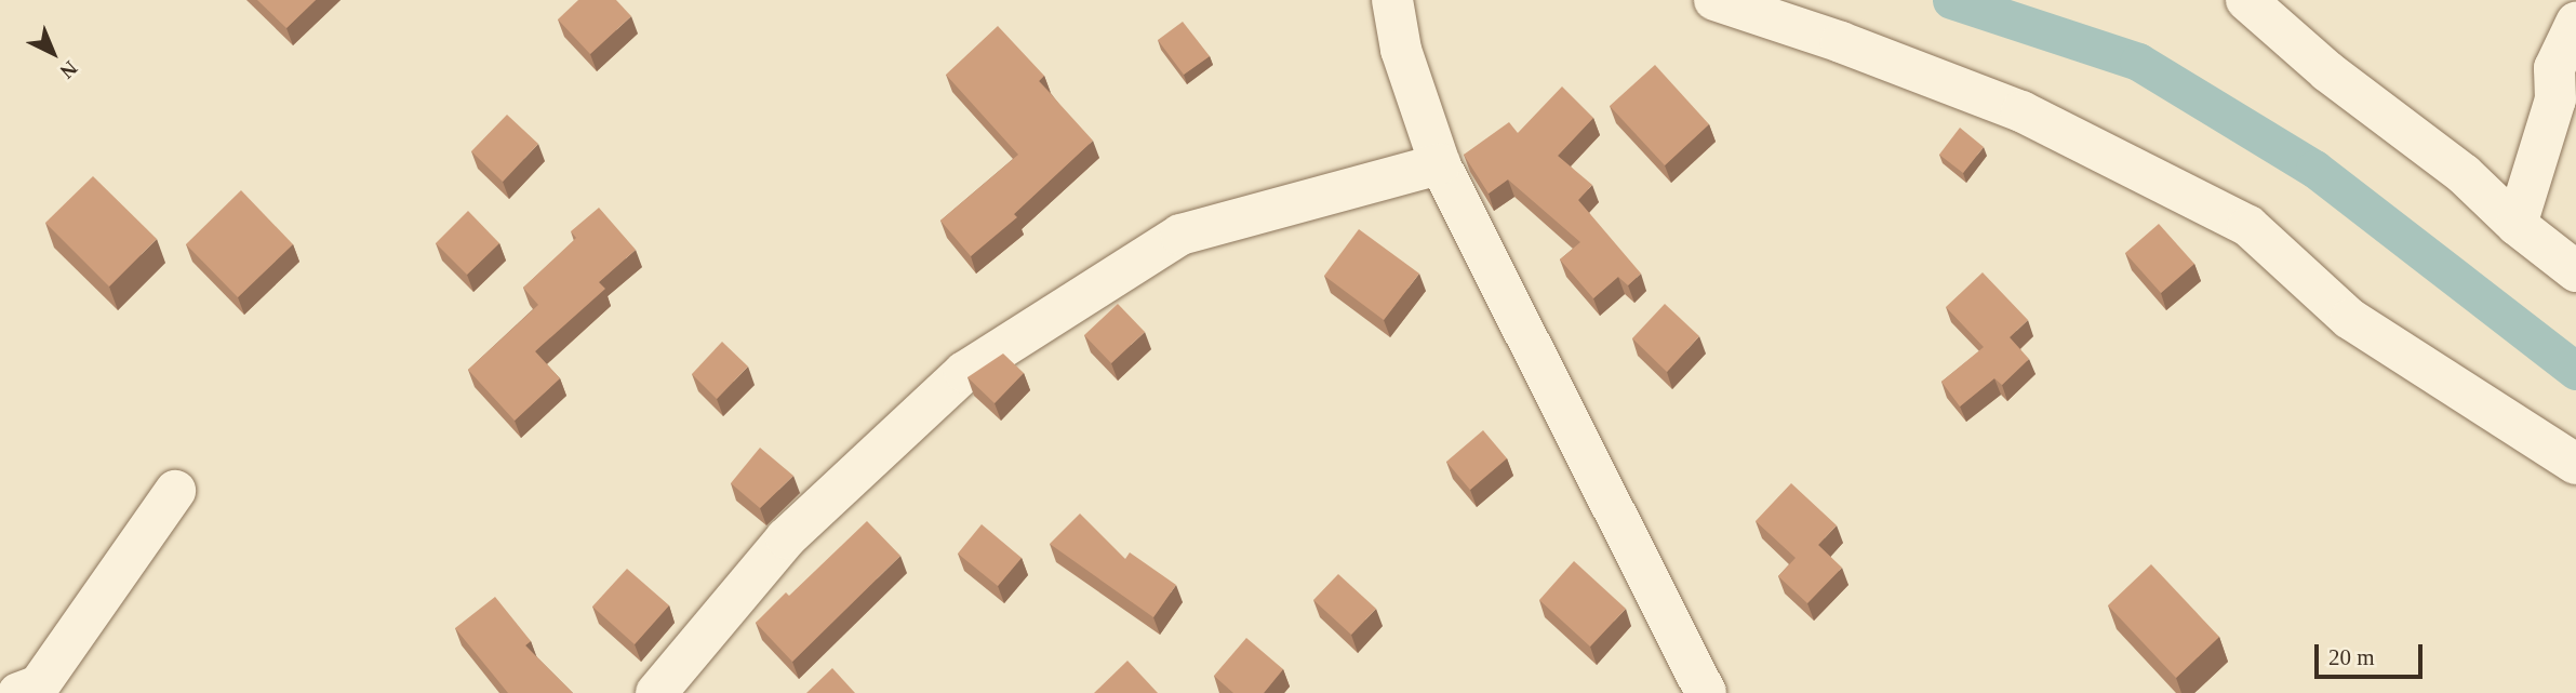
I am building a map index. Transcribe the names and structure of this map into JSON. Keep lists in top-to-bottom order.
{
  "scale_bar": "20 m",
  "north": "bottom right"
}
